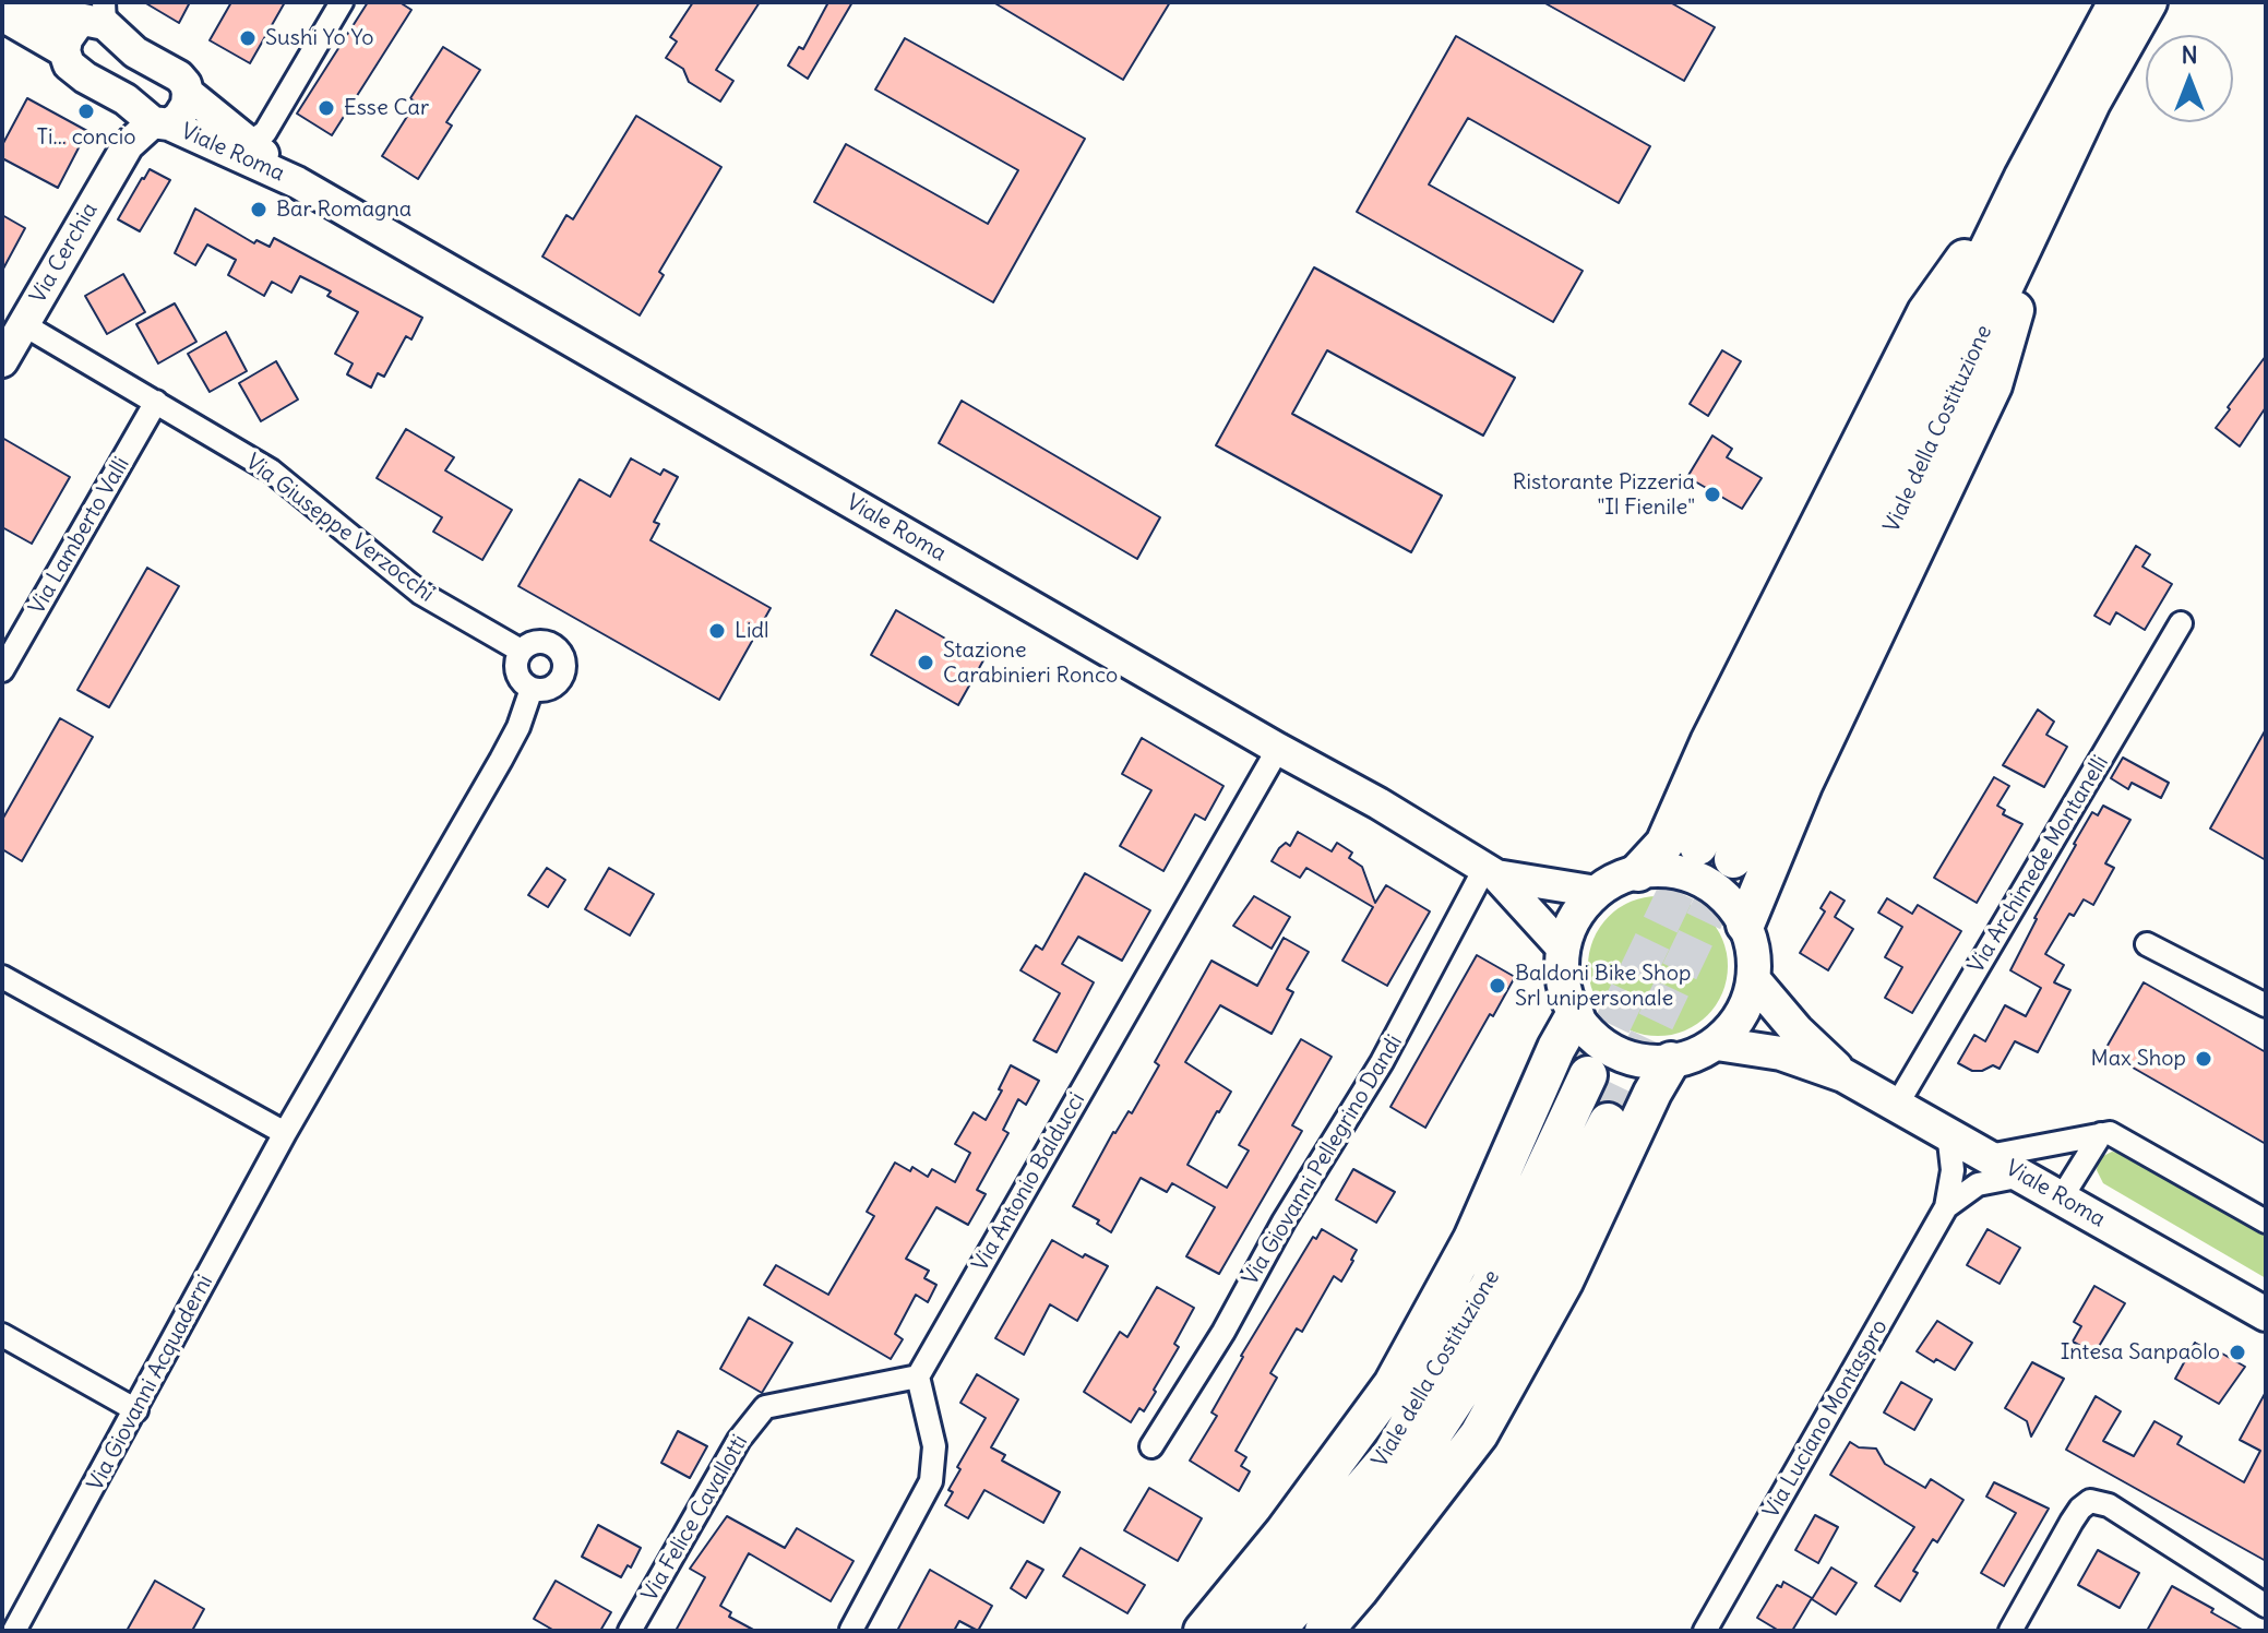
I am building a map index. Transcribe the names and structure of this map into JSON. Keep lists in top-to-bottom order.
{
  "streets": {
    "highway": ["Viale della Costituzione"],
    "main road": ["Viale Roma", "Via Cerchia"],
    "street": [
      "Via Giuseppe Verzocchi",
      "Via Lamberto Valli",
      "Via Archimede Montanelli",
      "Via Giovanni Pellegrino Dandi",
      "Via Antonio Balducci",
      "Via Giovanni Acquaderni",
      "Via Luciano Montaspro",
      "Via Felice Cavallotti"
    ]
  },
  "crossings": [
    ["Viale Roma", "Via Cerchia"],
    ["Viale Roma", "Via Archimede Montanelli"],
    ["Viale Roma", "Via Giovanni Pellegrino Dandi"],
    ["Viale Roma", "Via Antonio Balducci"],
    ["Viale Roma", "Via Luciano Montaspro"],
    ["Via Cerchia", "Via Giuseppe Verzocchi"],
    ["Via Giuseppe Verzocchi", "Via Lamberto Valli"],
    ["Via Giuseppe Verzocchi", "Via Giovanni Acquaderni"],
    ["Via Antonio Balducci", "Via Felice Cavallotti"]
  ],
  "places": [
    "Sushi Yo Yo",
    "Esse Car",
    "Ti... concio",
    "Bar Romagna",
    "Ristorante Pizzeria \"Il Fienile\"",
    "Lidl",
    "Stazione Carabinieri Ronco",
    "Baldoni Bike Shop Srl unipersonale",
    "Max Shop",
    "Intesa Sanpaolo"
  ],
  "north": "top"
}
